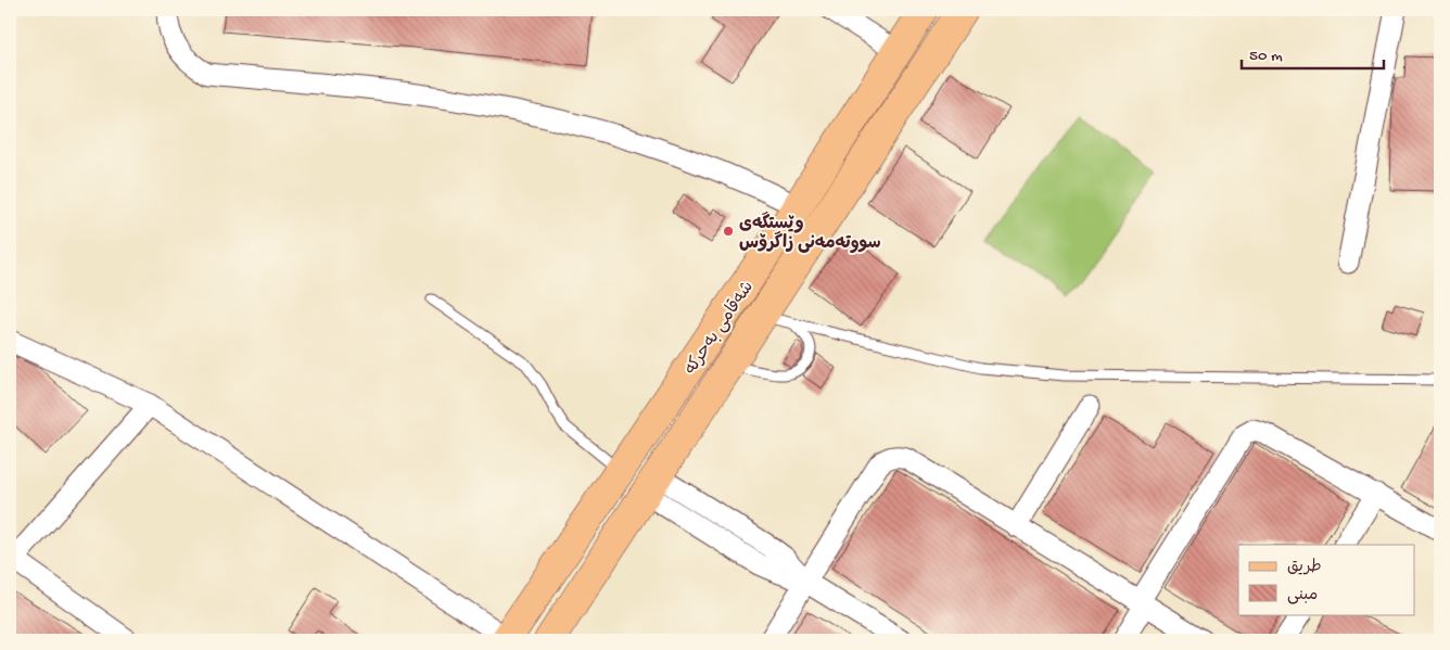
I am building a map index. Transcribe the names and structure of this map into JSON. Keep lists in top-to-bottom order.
{
  "streets": {
    "main road": ["شەقامی بەحرکە"]
  },
  "places": ["وێستگەی سووتەمەنی زاگرۆس"],
  "legend": ["طريق", "مبنى"],
  "scale_bar": "50 m"
}
